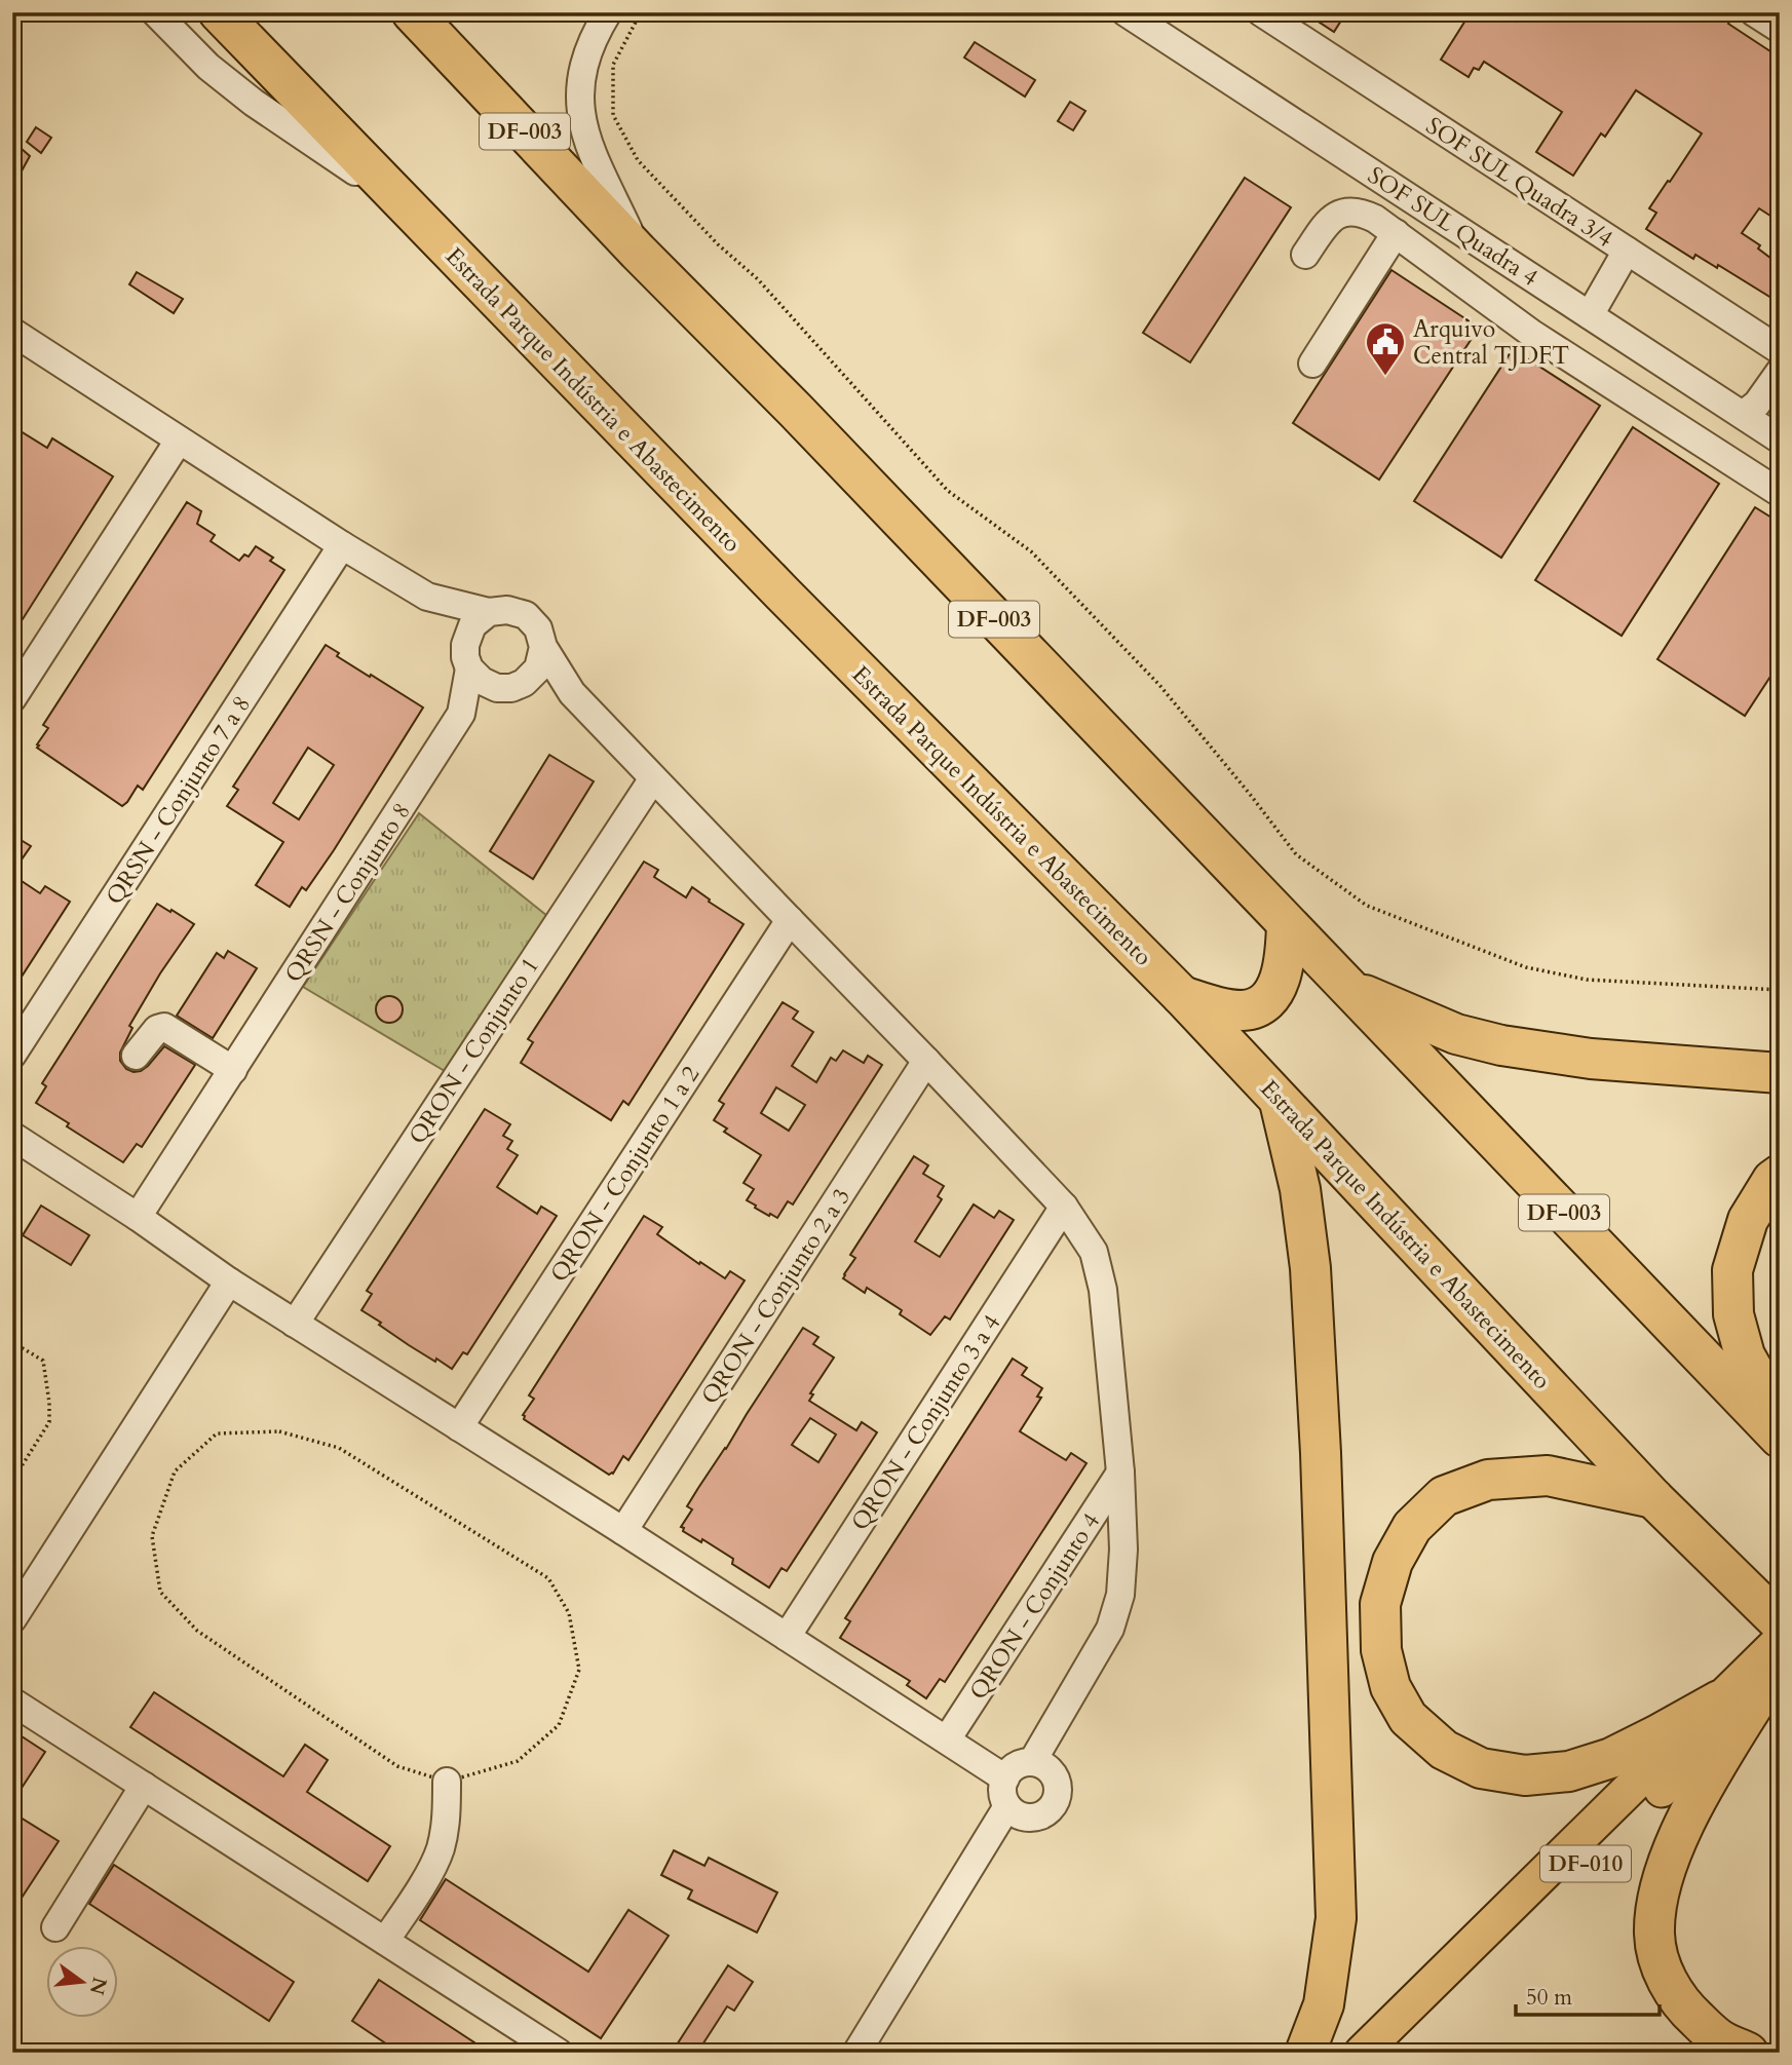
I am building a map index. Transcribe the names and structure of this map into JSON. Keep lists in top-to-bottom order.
{
  "streets": {
    "highway": ["DF-003", "Estrada Parque Indústria e Abastecimento"],
    "main road": ["DF-010"],
    "street": [
      "SOF SUL Quadra 3/4",
      "SOF SUL Quadra 4",
      "QRSN - Conjunto 7 a 8",
      "QRSN - Conjunto 8",
      "QRON - Conjunto 1",
      "QRON - Conjunto 1 a 2",
      "QRON - Conjunto 2 a 3",
      "QRON - Conjunto 3 a 4",
      "QRON - Conjunto 4"
    ]
  },
  "crossings": [
    ["Estrada Parque Indústria e Abastecimento", "DF-010"]
  ],
  "places": {
    "public building": ["Arquivo Central TJDFT"]
  },
  "scale_bar": "50 m",
  "north": "right"
}
